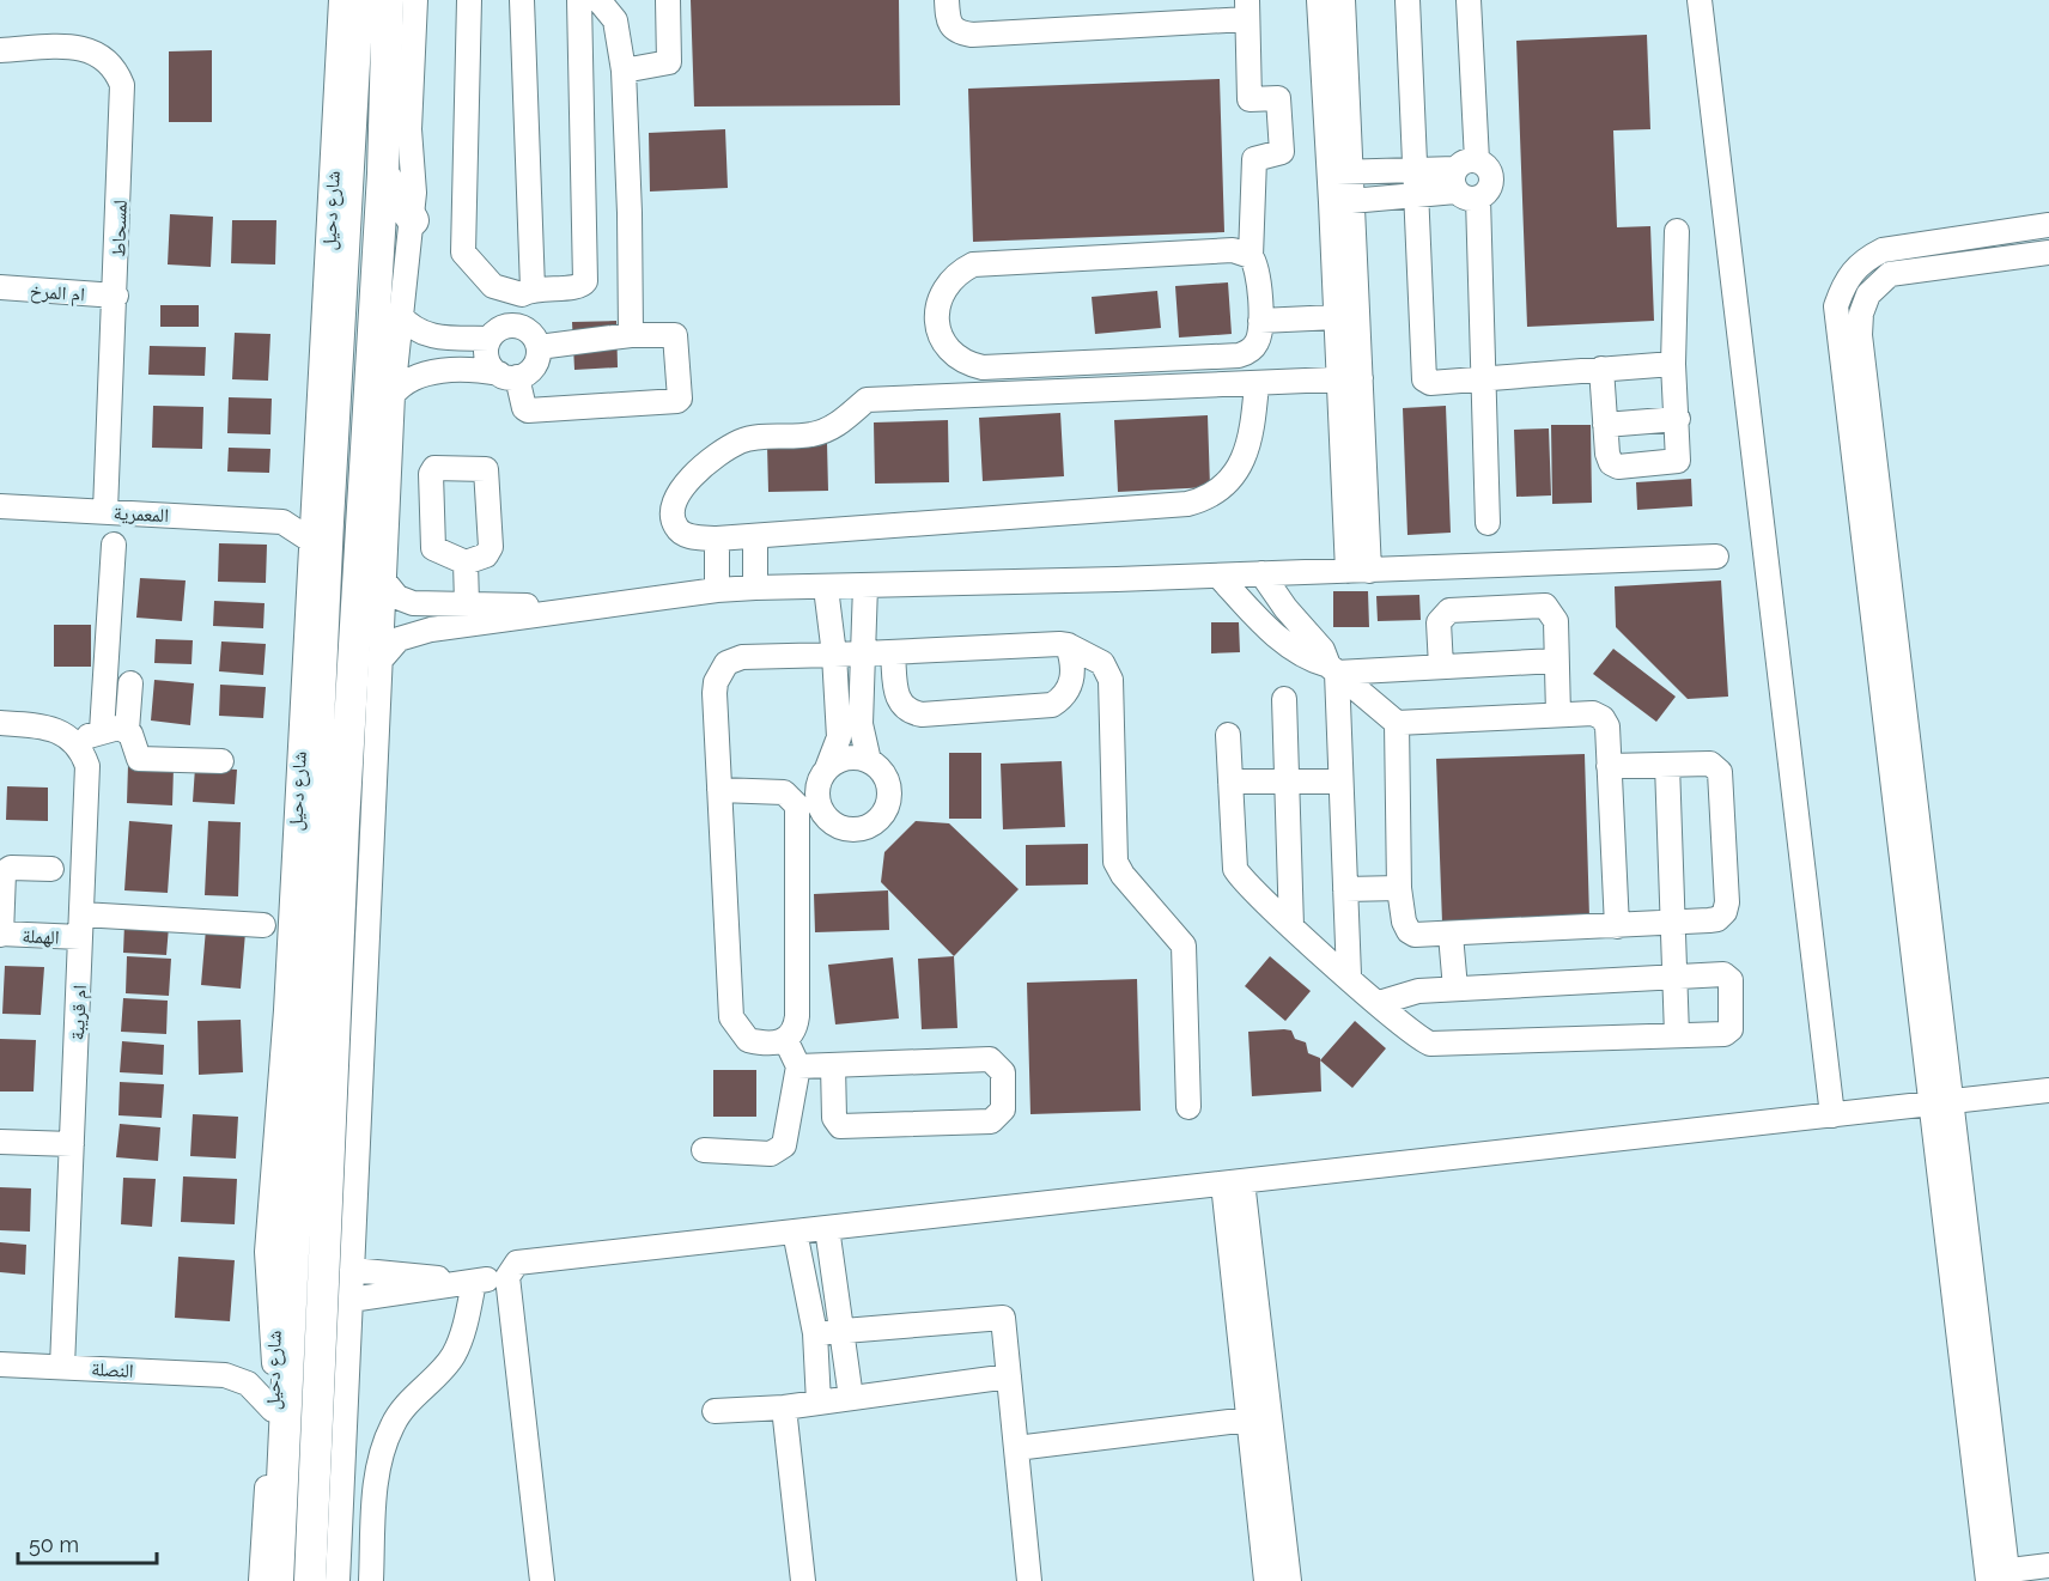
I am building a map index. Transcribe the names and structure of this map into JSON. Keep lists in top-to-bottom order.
{
  "streets": {
    "main road": ["شارع دحيل"],
    "street": [
      "لمسحاط",
      "ام المرخ",
      "المعمرية",
      "الهملة",
      "ام قريبة",
      "النصلة"
    ]
  },
  "crossings": [
    ["شارع دحيل", "النصلة"],
    ["لمسحاط", "ام المرخ"],
    ["لمسحاط", "المعمرية"],
    ["الهملة", "ام قريبة"],
    ["ام قريبة", "النصلة"]
  ],
  "scale_bar": "50 m"
}
